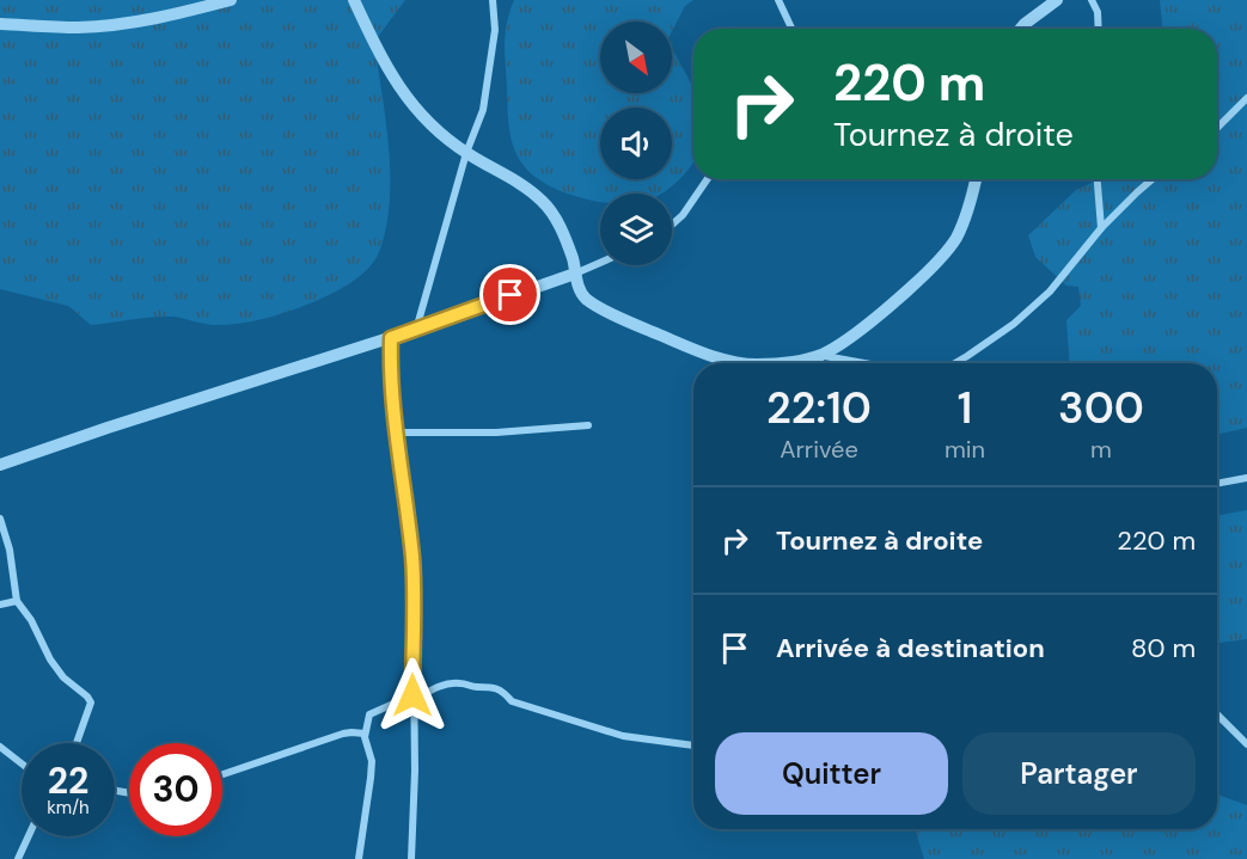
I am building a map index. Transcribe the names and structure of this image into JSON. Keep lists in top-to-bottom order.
{
  "north": "bottom right",
  "page": {
    "turn": ["220 m", "Tournez à droite"],
    "eta": [
      "22:10",
      "Arrivée",
      "1",
      "min",
      "300",
      "m"
    ],
    "list": [
      {
        "name": "Tournez à droite",
        "value": "220 m"
      },
      {
        "name": "Arrivée à destination",
        "value": "80 m"
      }
    ],
    "buttons": ["Quitter", "Partager"],
    "speed": "22 km/h",
    "limit": "30"
  }
}
